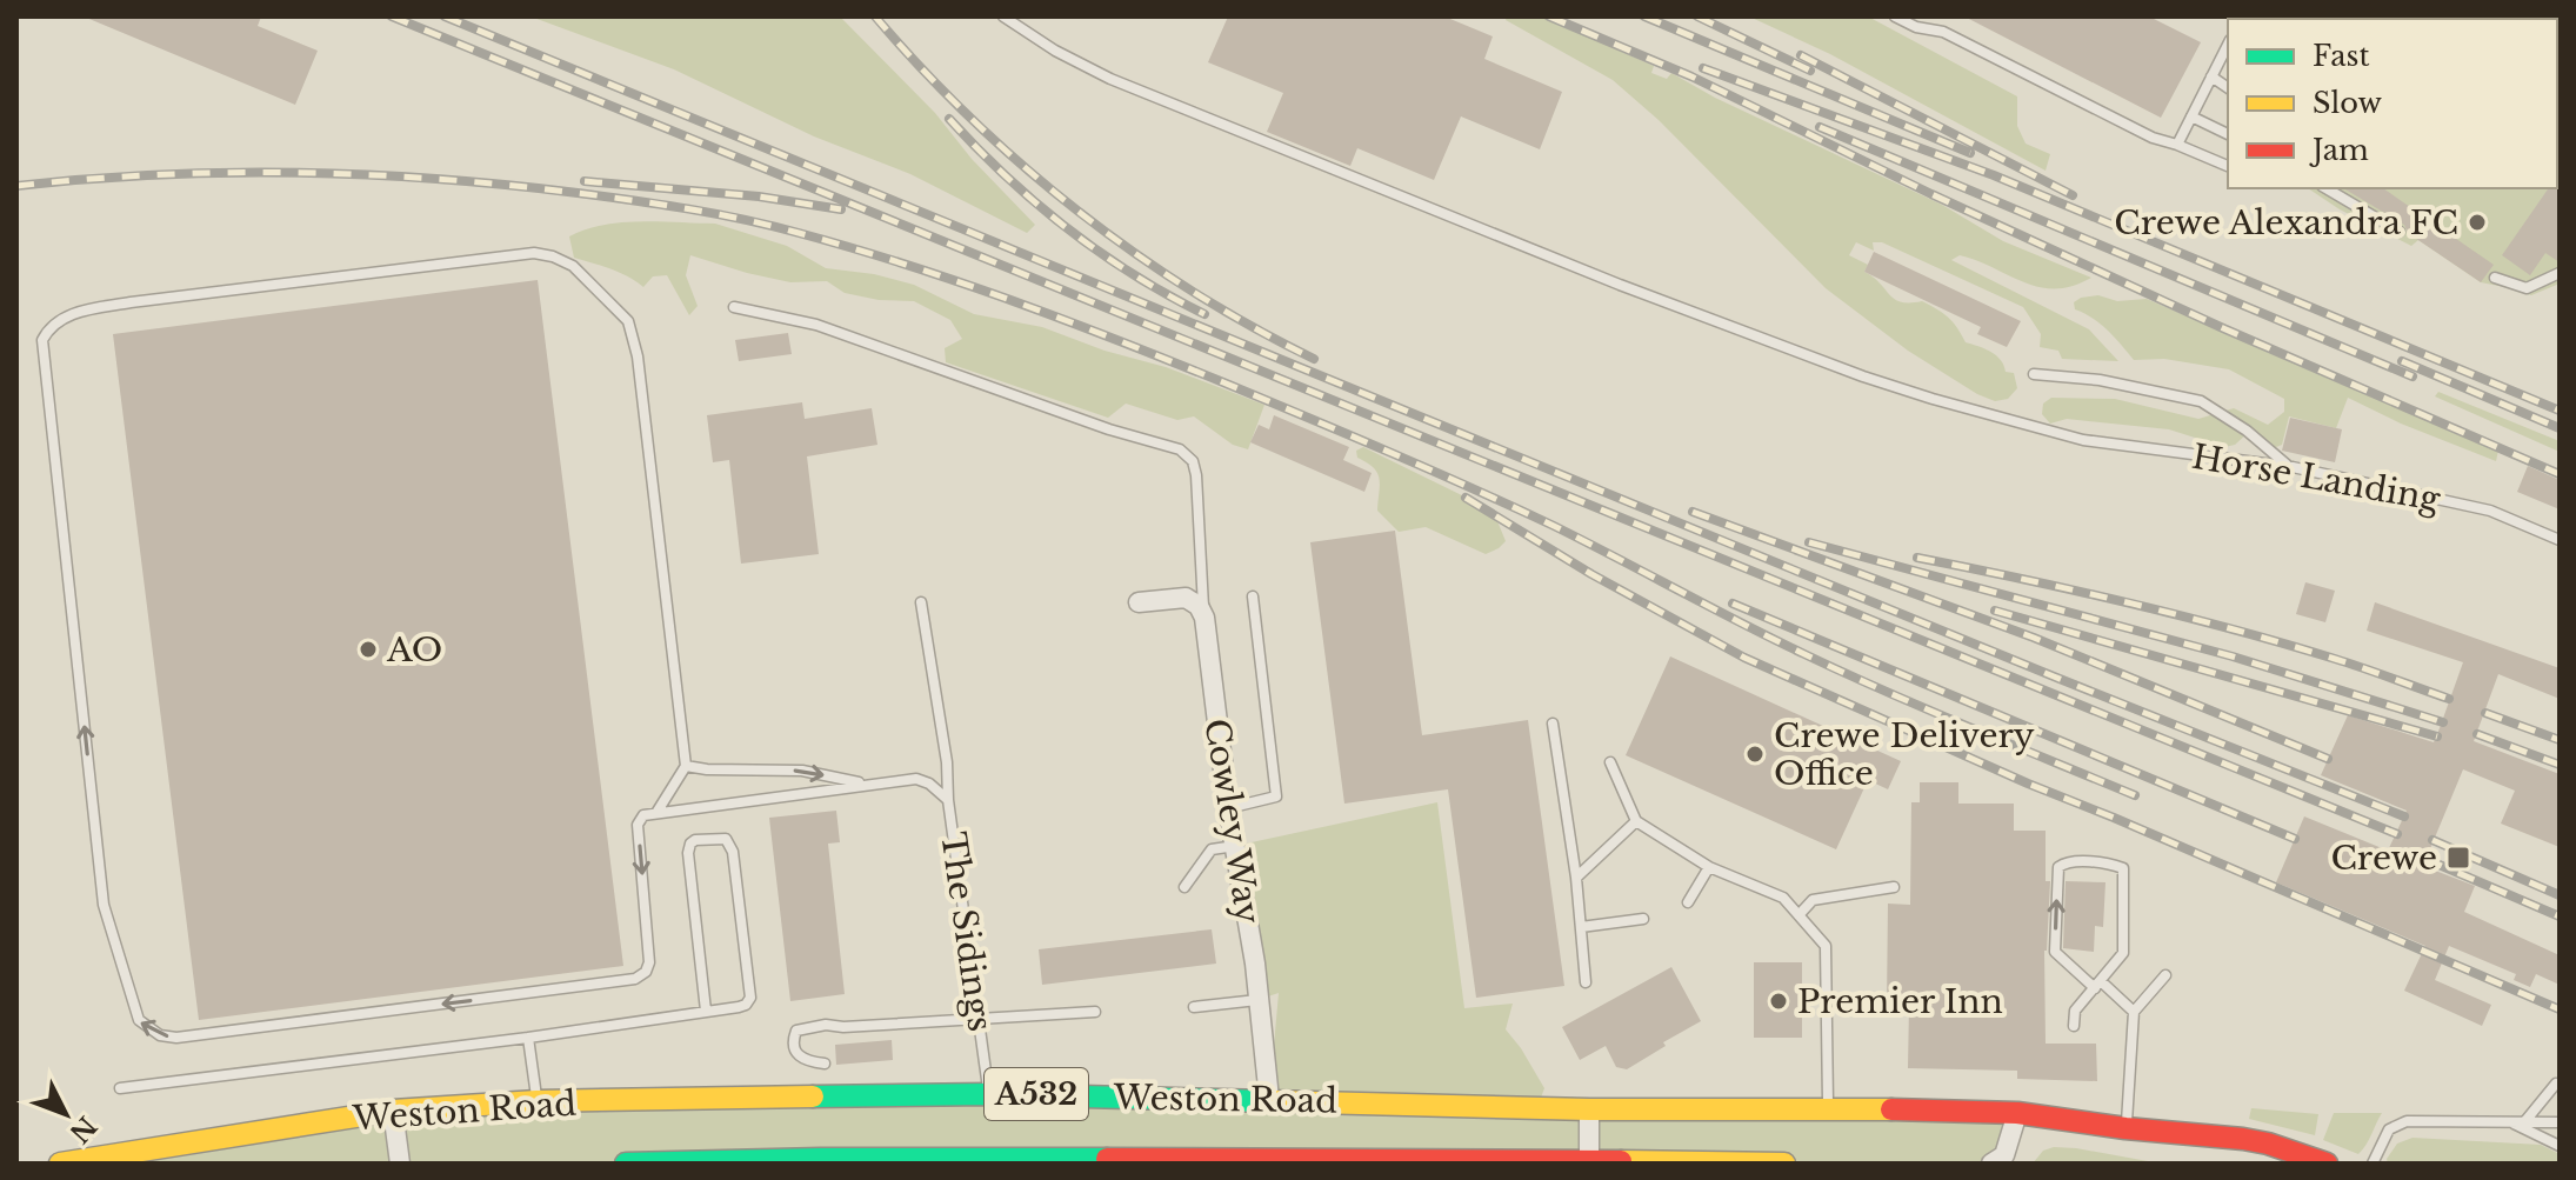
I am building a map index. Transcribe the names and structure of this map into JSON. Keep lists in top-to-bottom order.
{
  "streets": {
    "main road": ["A532", "Weston Road"],
    "street": ["Cowley Way"],
    "lane": ["Horse Landing", "The Sidings"]
  },
  "crossings": [
    ["Cowley Way", "Weston Road"],
    ["The Sidings", "Weston Road"]
  ],
  "places": {
    "other": [
      "Crewe Alexandra FC",
      "AO",
      "Crewe Delivery Office",
      "Premier Inn"
    ],
    "transit": ["Crewe"]
  },
  "legend": ["Fast", "Slow", "Jam"],
  "north": "bottom right"
}
